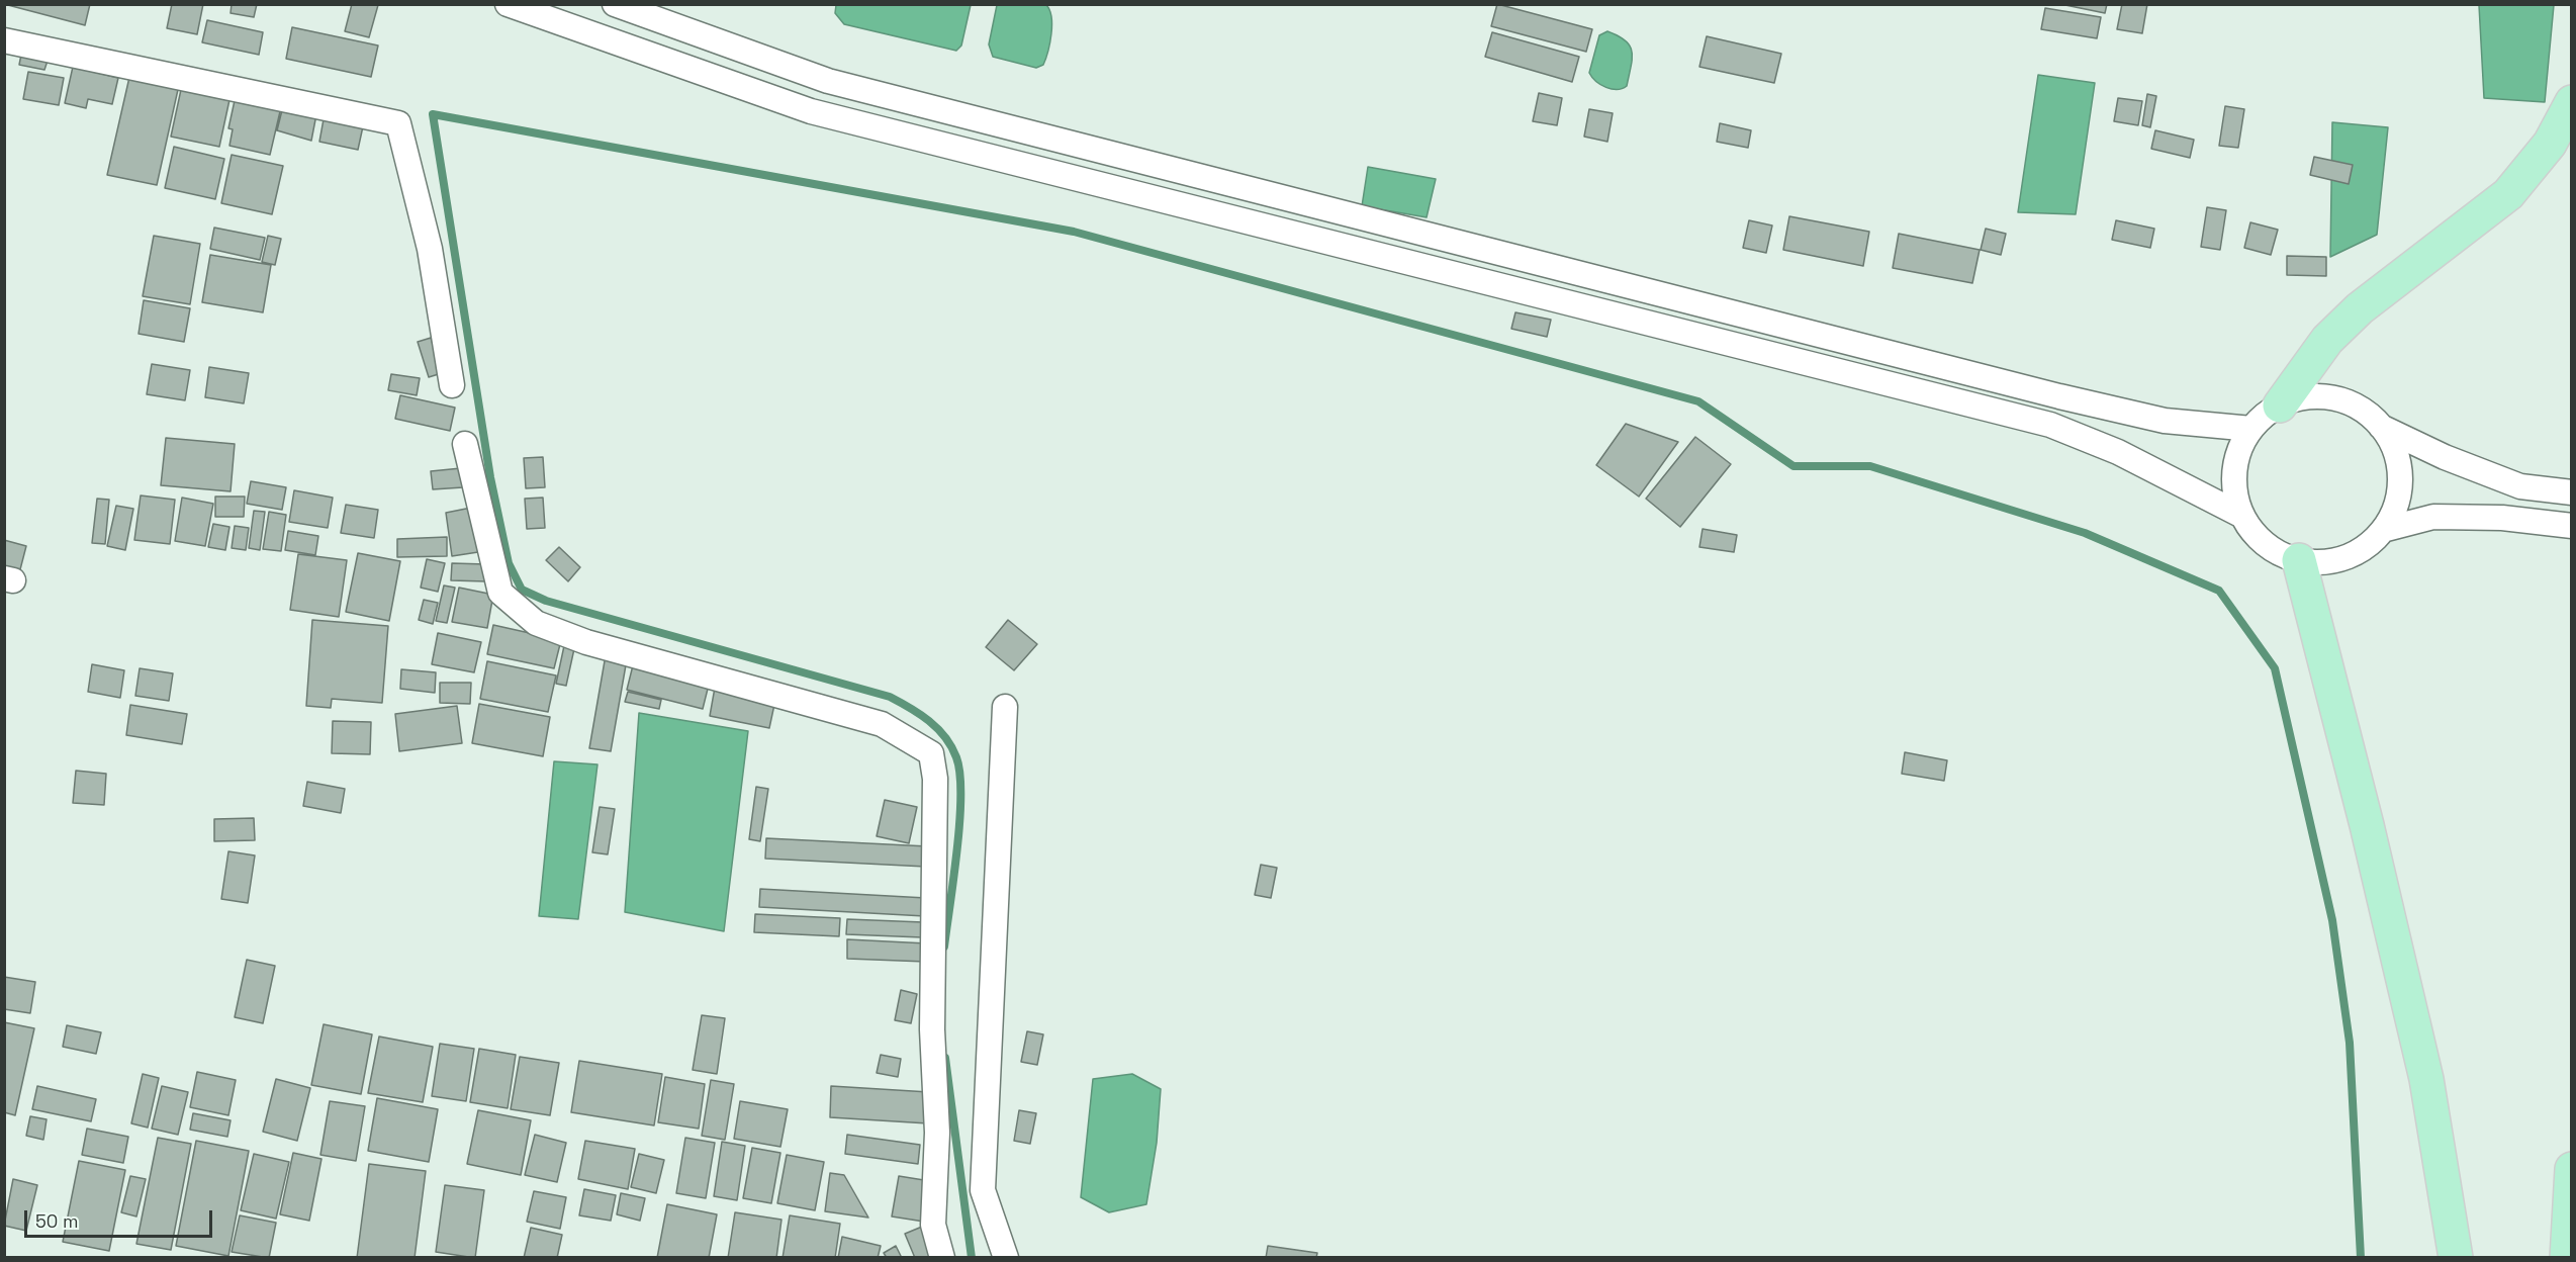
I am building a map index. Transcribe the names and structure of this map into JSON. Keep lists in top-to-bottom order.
{
  "scale_bar": "50 m"
}
